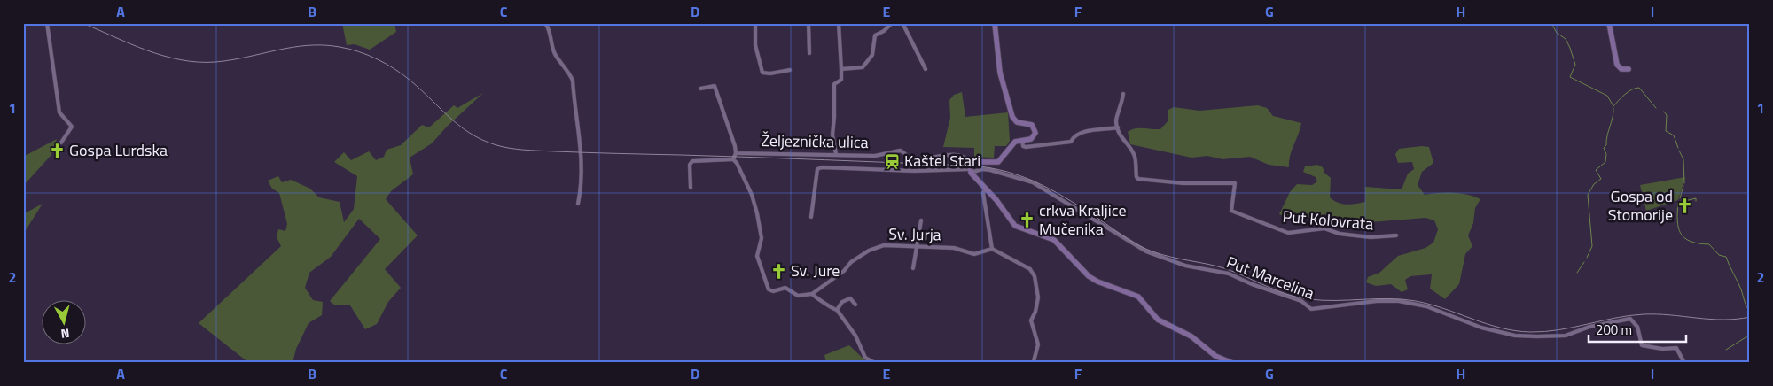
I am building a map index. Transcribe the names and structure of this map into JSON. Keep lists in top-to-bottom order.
{
  "streets": {
    "street": [
      "Željeznička ulica",
      "Put Kolovrata",
      "Sv. Jurja",
      "Put Marcelina"
    ]
  },
  "places": {
    "church": [
      "Gospa Lurdska",
      "Gospa od Stomorije",
      "crkva Kraljice Mučenika",
      "Sv. Jure"
    ],
    "station": ["Kaštel Stari"]
  },
  "scale_bar": "200 m",
  "north": "bottom",
  "grid": {
    "columns": [
      "A",
      "B",
      "C",
      "D",
      "E",
      "F",
      "G",
      "H",
      "I"
    ],
    "rows": ["1", "2"]
  }
}
